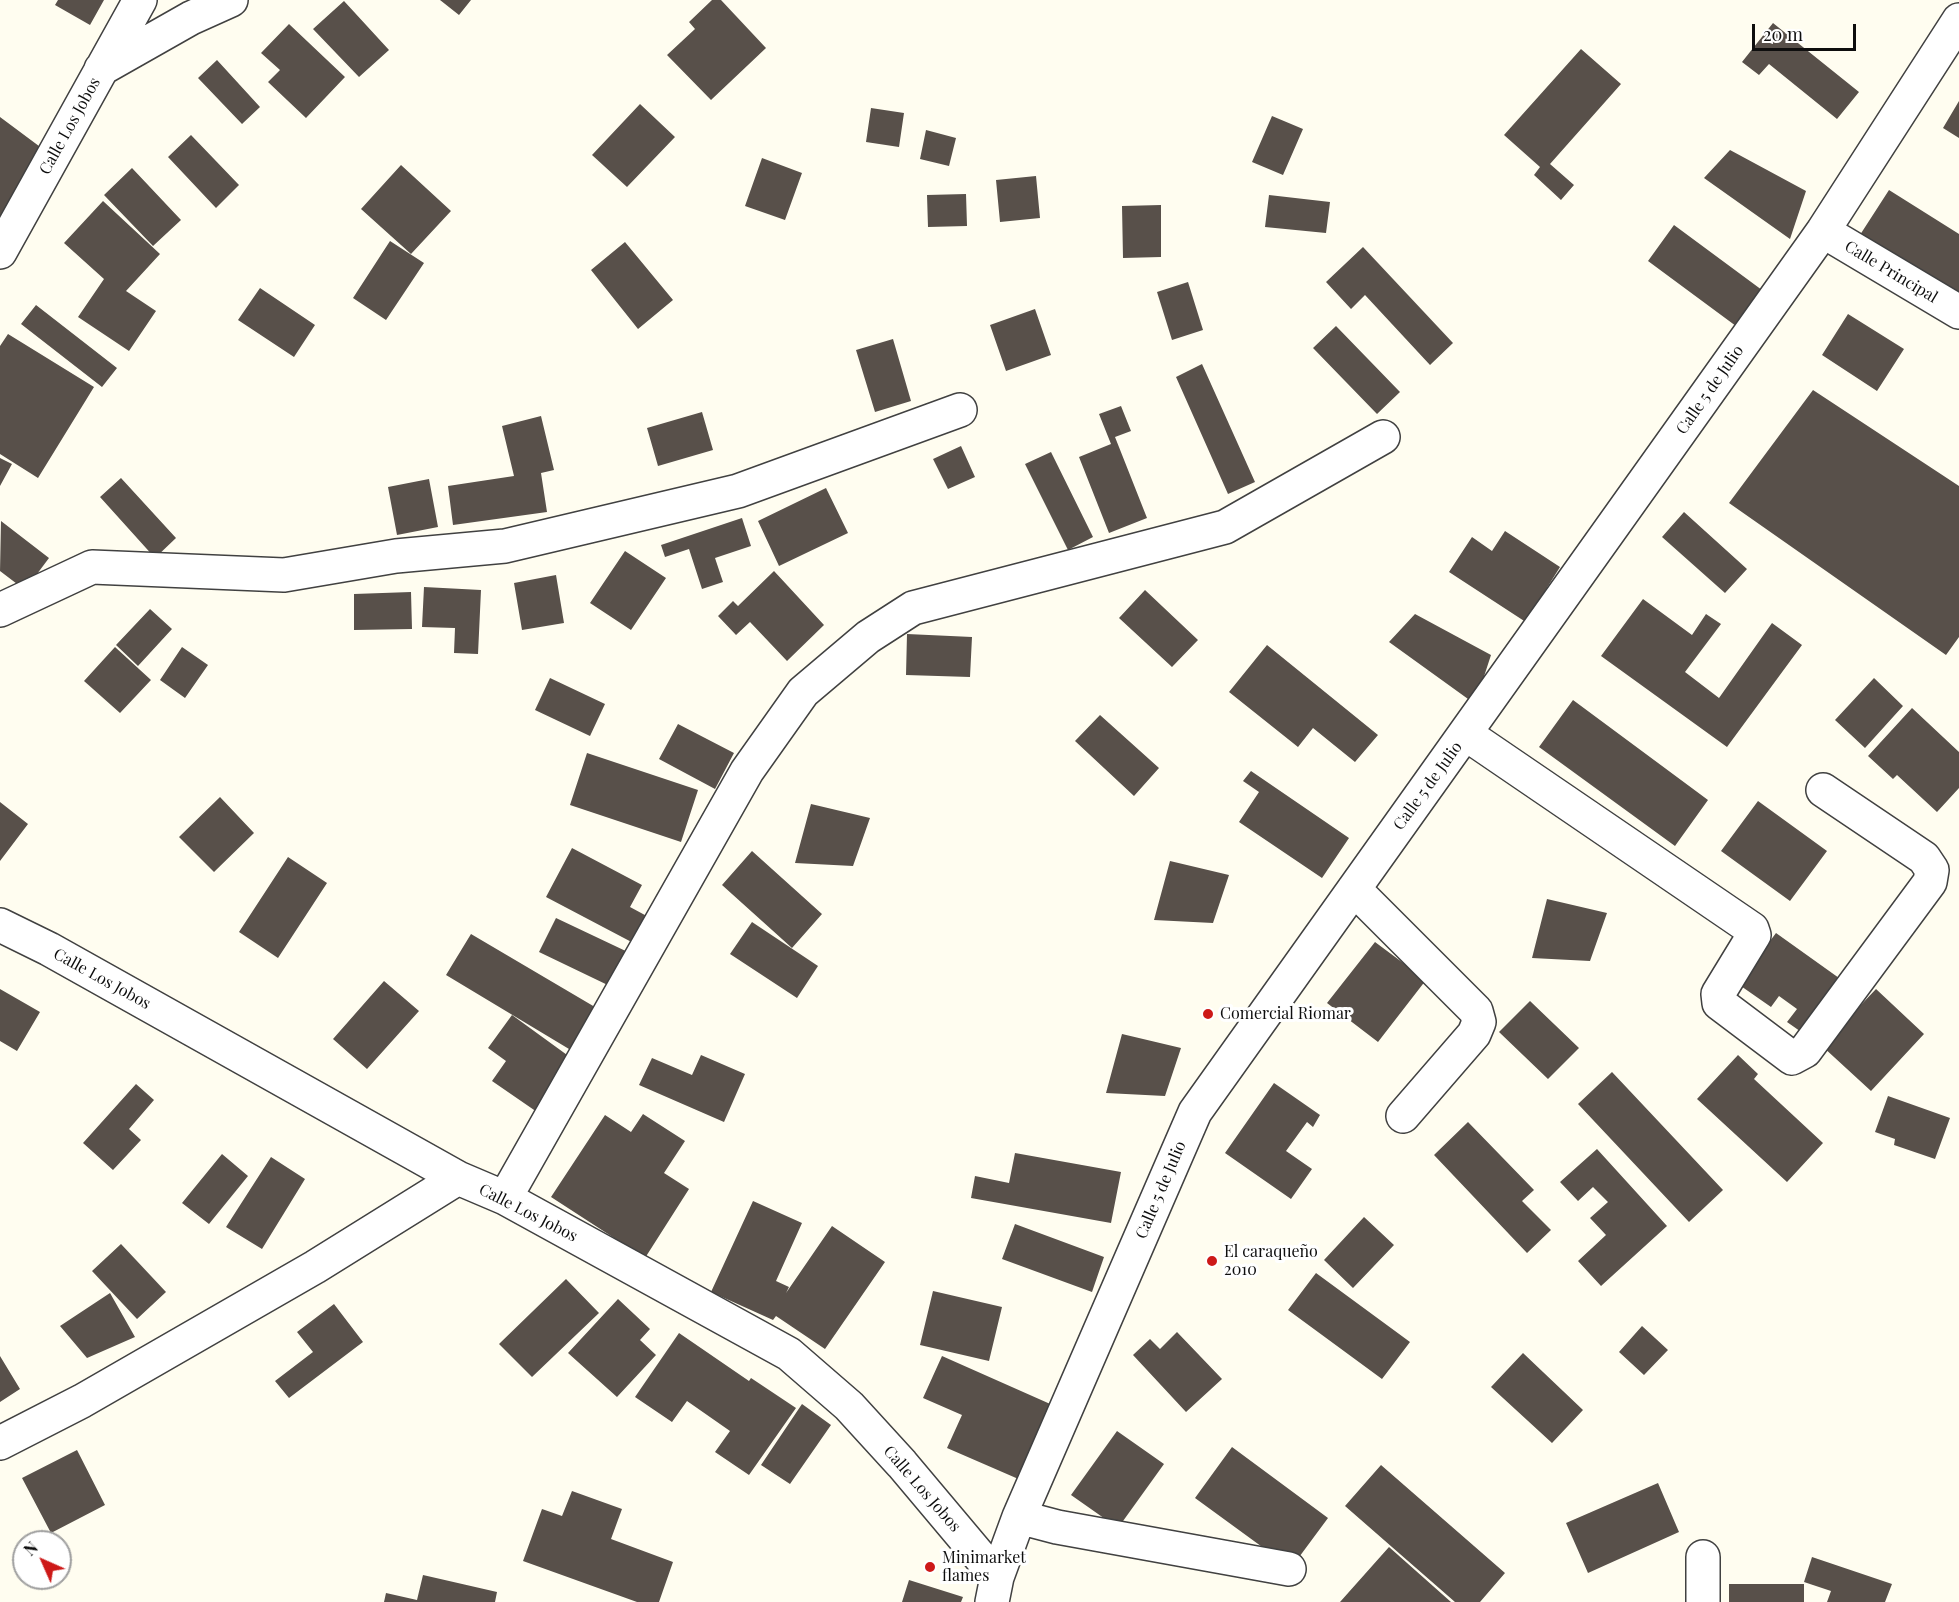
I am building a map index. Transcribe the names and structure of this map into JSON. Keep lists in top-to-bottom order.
{
  "streets": {
    "street": ["Calle Los Jobos", "Calle Principal", "Calle 5 de Julio"]
  },
  "crossings": [
    ["Calle Los Jobos", "Calle 5 de Julio"],
    ["Calle Principal", "Calle 5 de Julio"]
  ],
  "places": ["Comercial Riomar", "El caraqueño 2010", "Minimarket flames"],
  "scale_bar": "20 m",
  "north": "top left"
}
